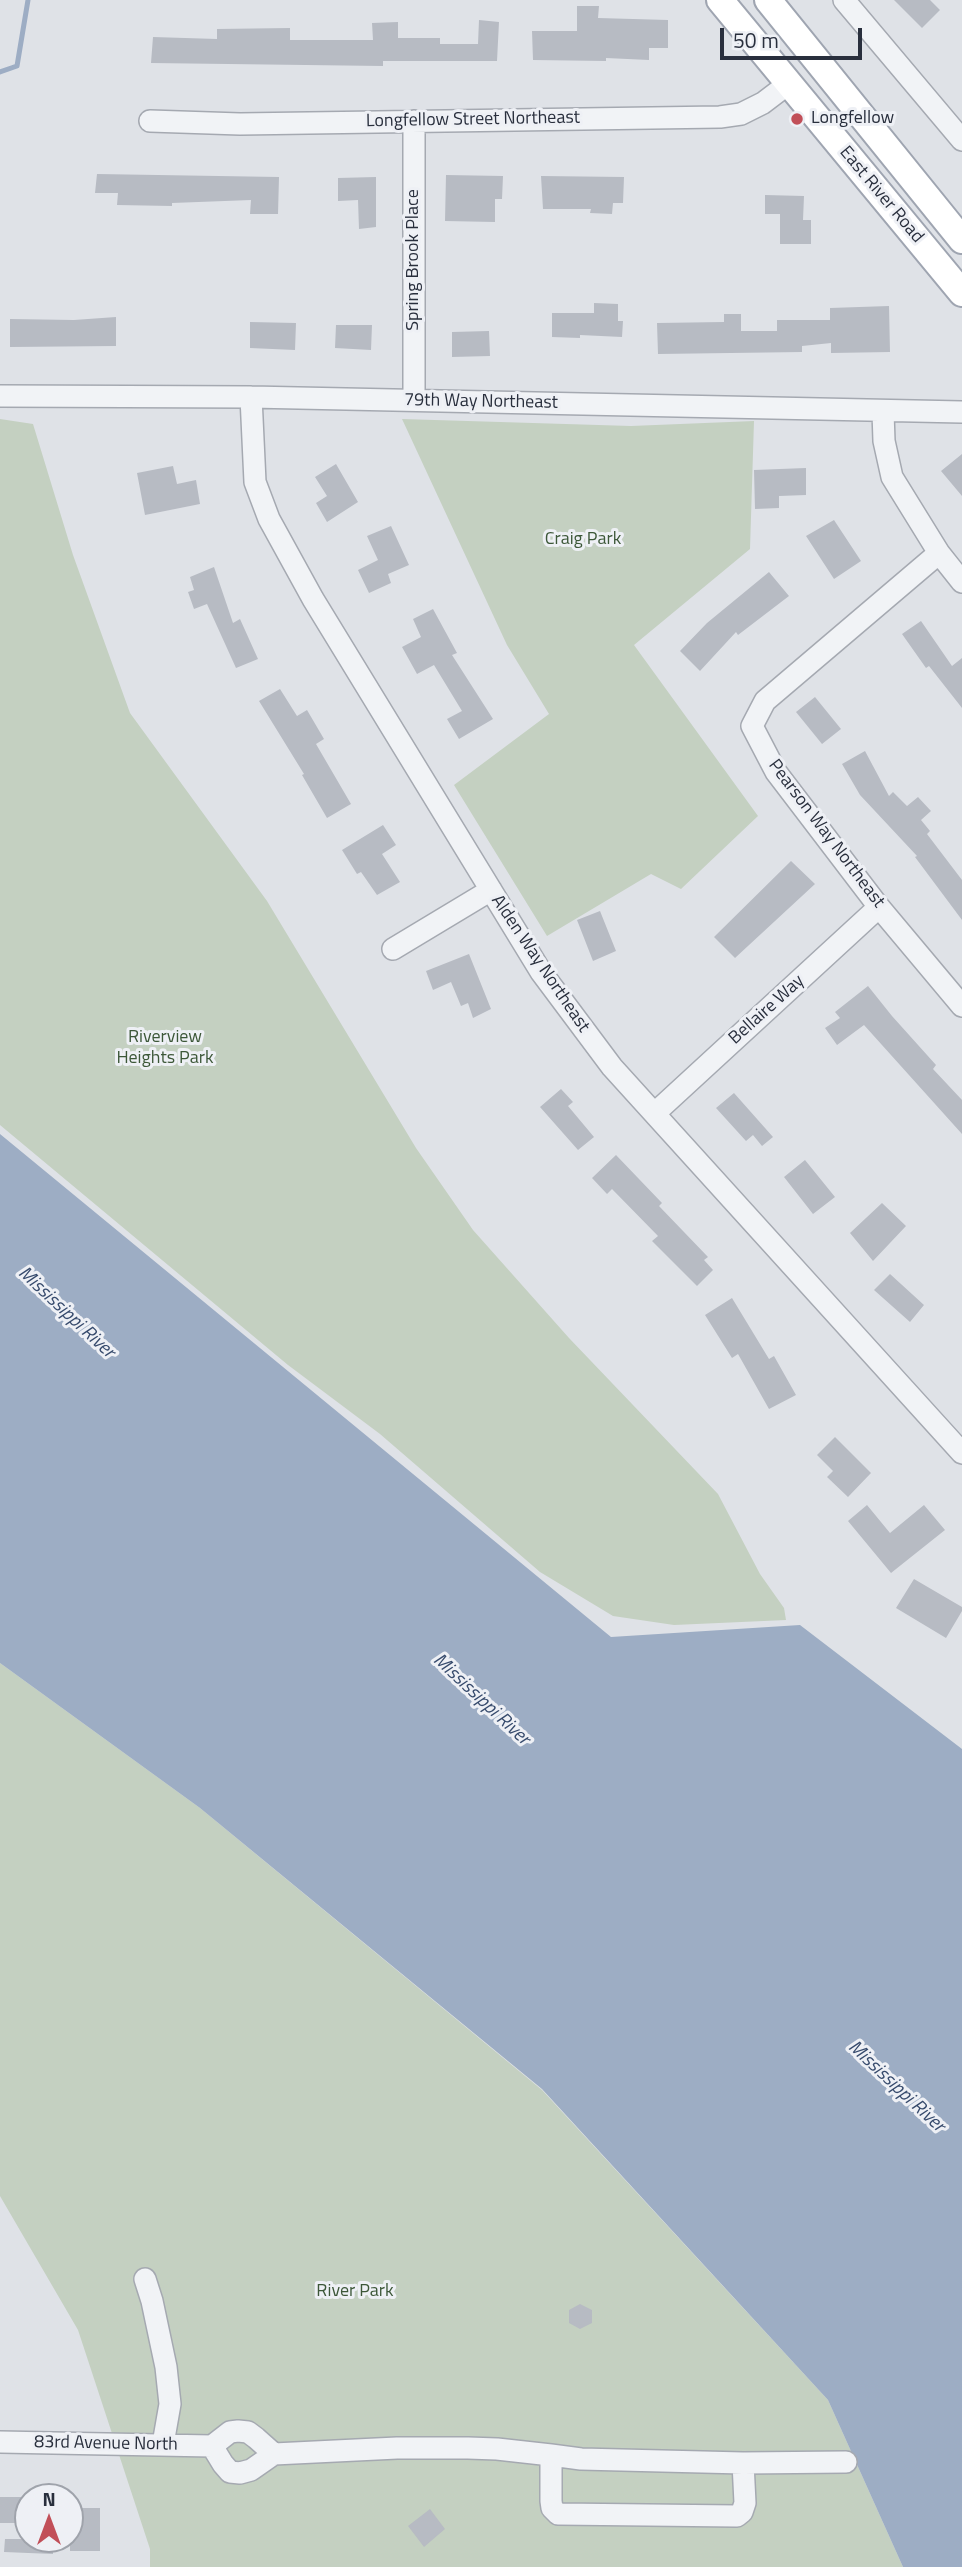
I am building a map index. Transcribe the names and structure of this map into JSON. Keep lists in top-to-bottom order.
{
  "streets": {
    "main road": ["East River Road"],
    "street": [
      "Longfellow Street Northeast",
      "Spring Brook Place",
      "79th Way Northeast",
      "Pearson Way Northeast",
      "Alden Way Northeast",
      "Bellaire Way",
      "83rd Avenue North"
    ]
  },
  "crossings": [
    ["Longfellow Street Northeast", "East River Road"],
    ["Longfellow Street Northeast", "Spring Brook Place"],
    ["Spring Brook Place", "79th Way Northeast"],
    ["79th Way Northeast", "Alden Way Northeast"],
    ["Pearson Way Northeast", "Bellaire Way"],
    ["Alden Way Northeast", "Bellaire Way"]
  ],
  "water": ["Mississippi River"],
  "parks": ["Craig Park", "Riverview Heights Park", "River Park"],
  "places": ["Longfellow"],
  "scale_bar": "50 m",
  "north": "top"
}
